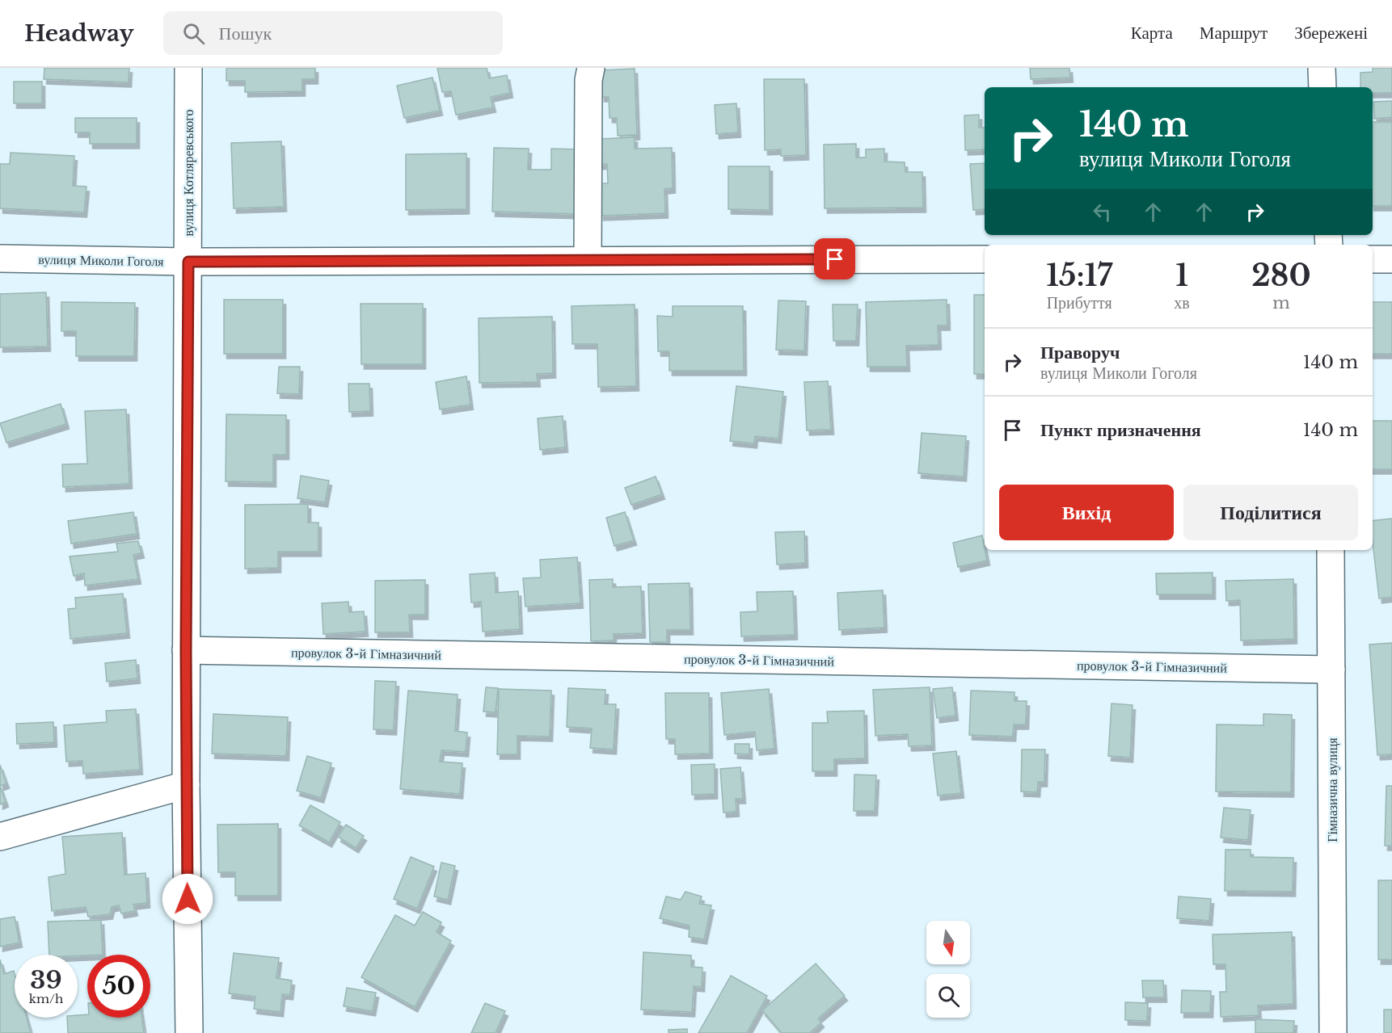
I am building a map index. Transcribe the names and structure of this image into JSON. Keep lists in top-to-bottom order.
{
  "streets": {
    "street": [
      "вулиця Котляревського",
      "вулиця Миколи Гоголя",
      "провулок 3-й Гімназичний",
      "Гімназична вулиця"
    ]
  },
  "crossings": [
    ["вулиця Котляревського", "вулиця Миколи Гоголя"],
    ["вулиця Котляревського", "провулок 3-й Гімназичний"],
    ["провулок 3-й Гімназичний", "Гімназична вулиця"]
  ],
  "north": "bottom",
  "page": {
    "header": "Headway",
    "search": "Пошук",
    "nav": ["Карта", "Маршрут", "Збережені"],
    "turn": ["140 m", "вулиця Миколи Гоголя"],
    "eta": [
      "15:17",
      "Прибуття",
      "1",
      "хв",
      "280",
      "m"
    ],
    "list": [
      {
        "name": "Праворуч",
        "note": "вулиця Миколи Гоголя",
        "value": "140 m"
      },
      {
        "name": "Пункт призначення",
        "value": "140 m"
      }
    ],
    "buttons": ["Вихід", "Поділитися"],
    "speed": "39 km/h",
    "limit": "50"
  }
}
